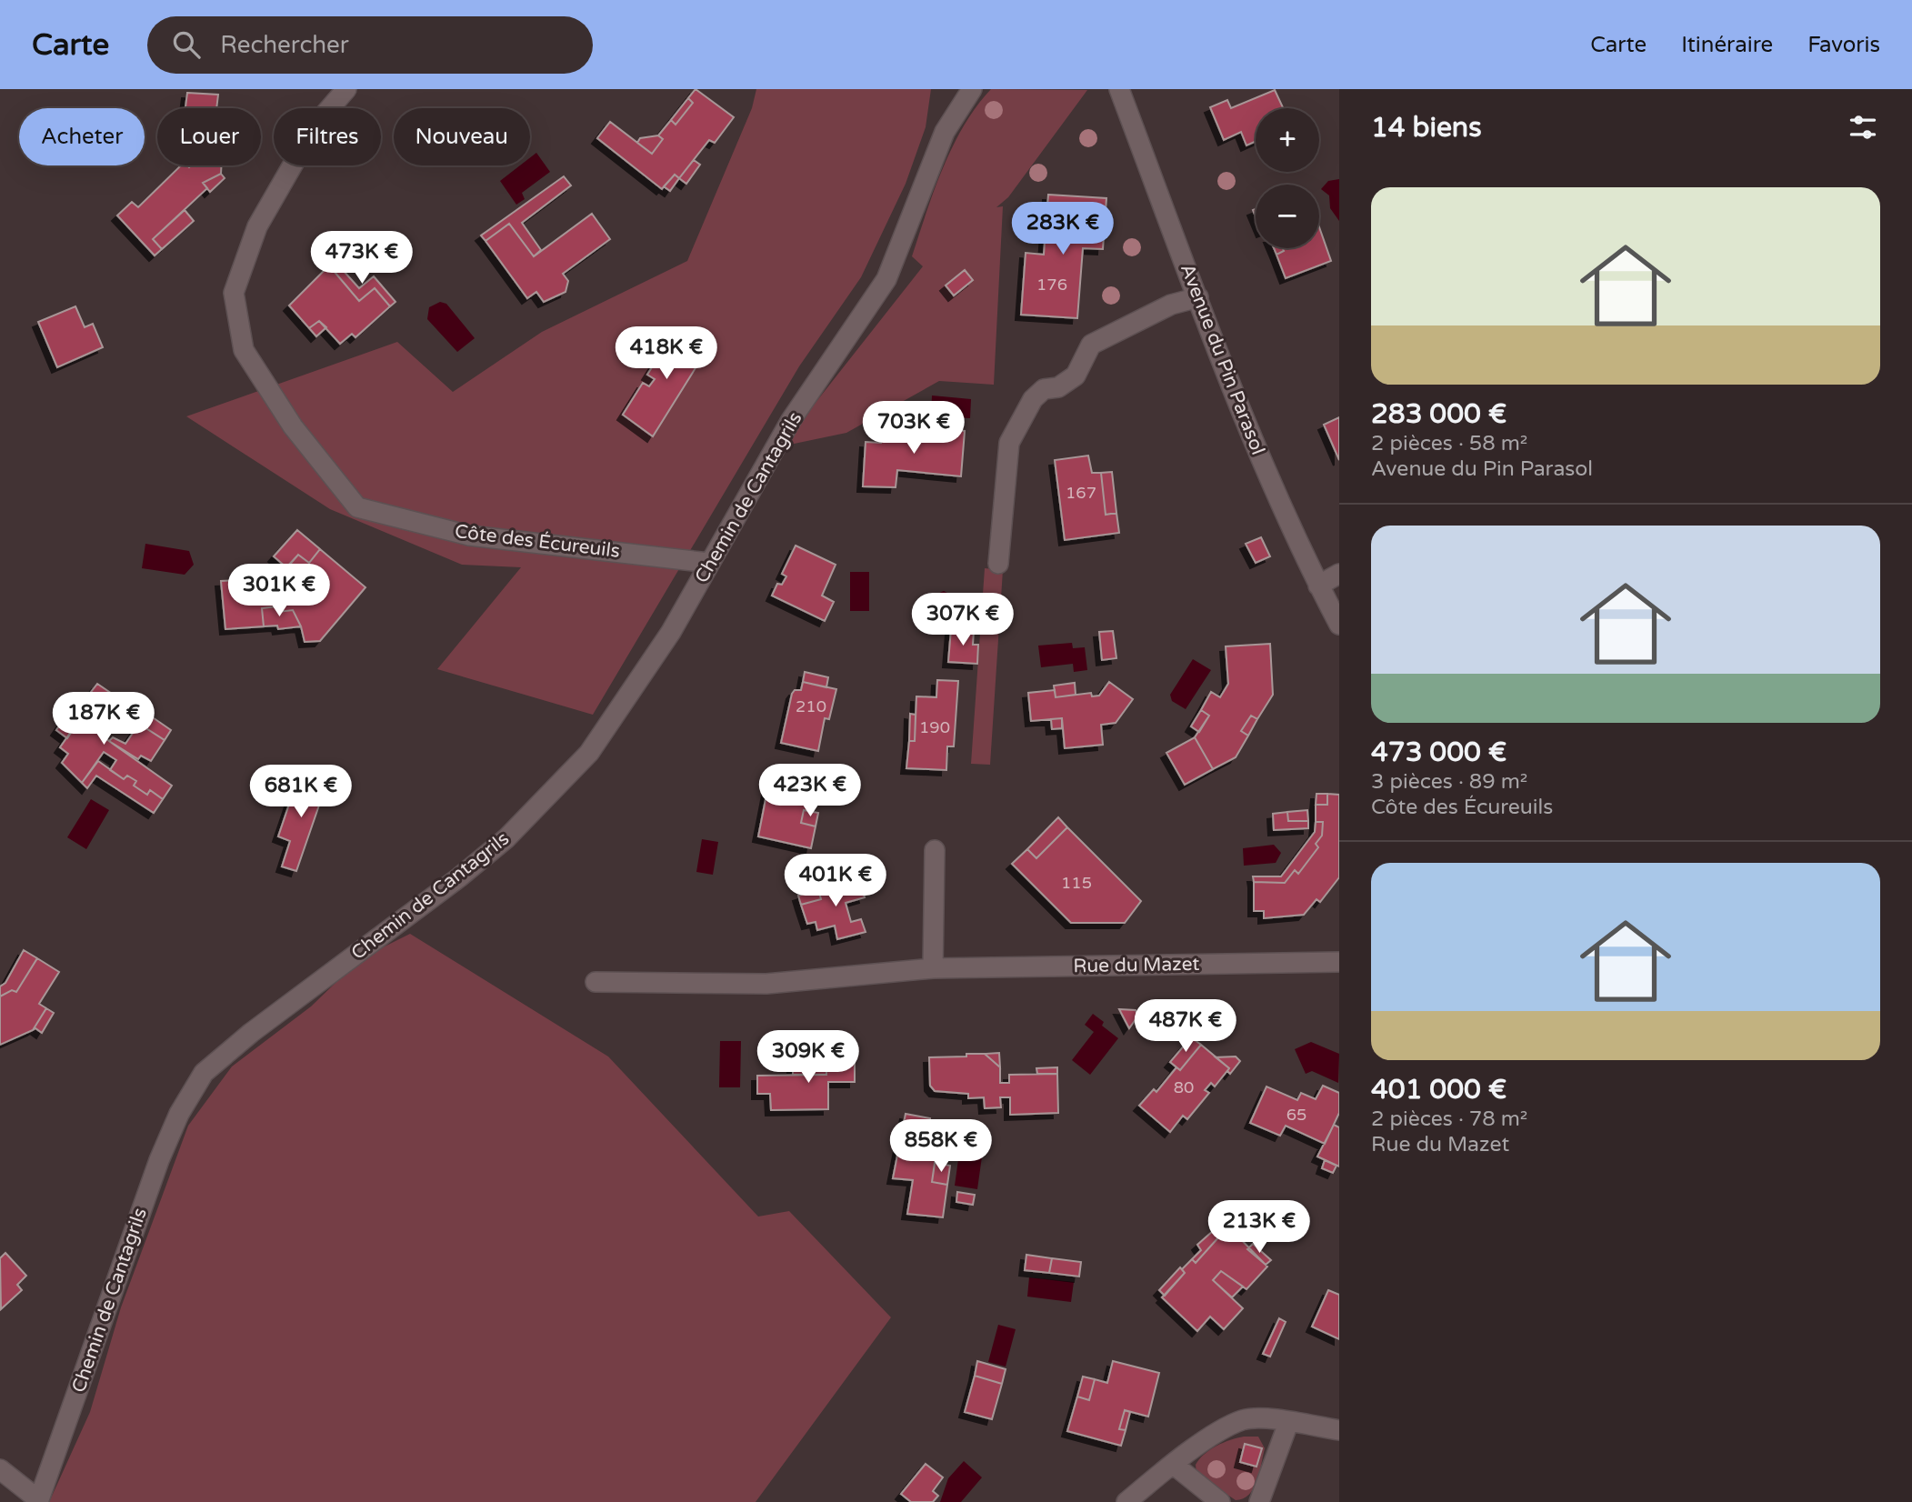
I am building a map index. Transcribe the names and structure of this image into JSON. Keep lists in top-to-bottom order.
{
  "streets": {
    "street": [
      "Avenue du Pin Parasol",
      "Chemin de Cantagrils",
      "Côte des Écureuils",
      "Rue du Mazet"
    ]
  },
  "crossings": [
    ["Chemin de Cantagrils", "Côte des Écureuils"]
  ],
  "house_numbers": [
    "176",
    "167",
    "210",
    "190",
    "115",
    "80",
    "65"
  ],
  "page": {
    "header": "Carte",
    "search": "Rechercher",
    "nav": ["Carte", "Itinéraire", "Favoris"],
    "heading": "14 biens",
    "map_buttons": ["+", "−"],
    "chip": [
      "Acheter",
      "Louer",
      "Filtres",
      "Nouveau"
    ],
    "list": [
      {
        "name": "283 000 €",
        "note": "2 pièces · 58 m² · Avenue du Pin Parasol"
      },
      {
        "name": "473 000 €",
        "note": "3 pièces · 89 m² · Côte des Écureuils"
      },
      {
        "name": "401 000 €",
        "note": "2 pièces · 78 m² · Rue du Mazet"
      }
    ],
    "price": [
      "283K €",
      "473K €",
      "418K €",
      "703K €",
      "301K €",
      "307K €",
      "187K €",
      "423K €",
      "681K €",
      "401K €",
      "487K €",
      "309K €",
      "858K €",
      "213K €"
    ]
  }
}
